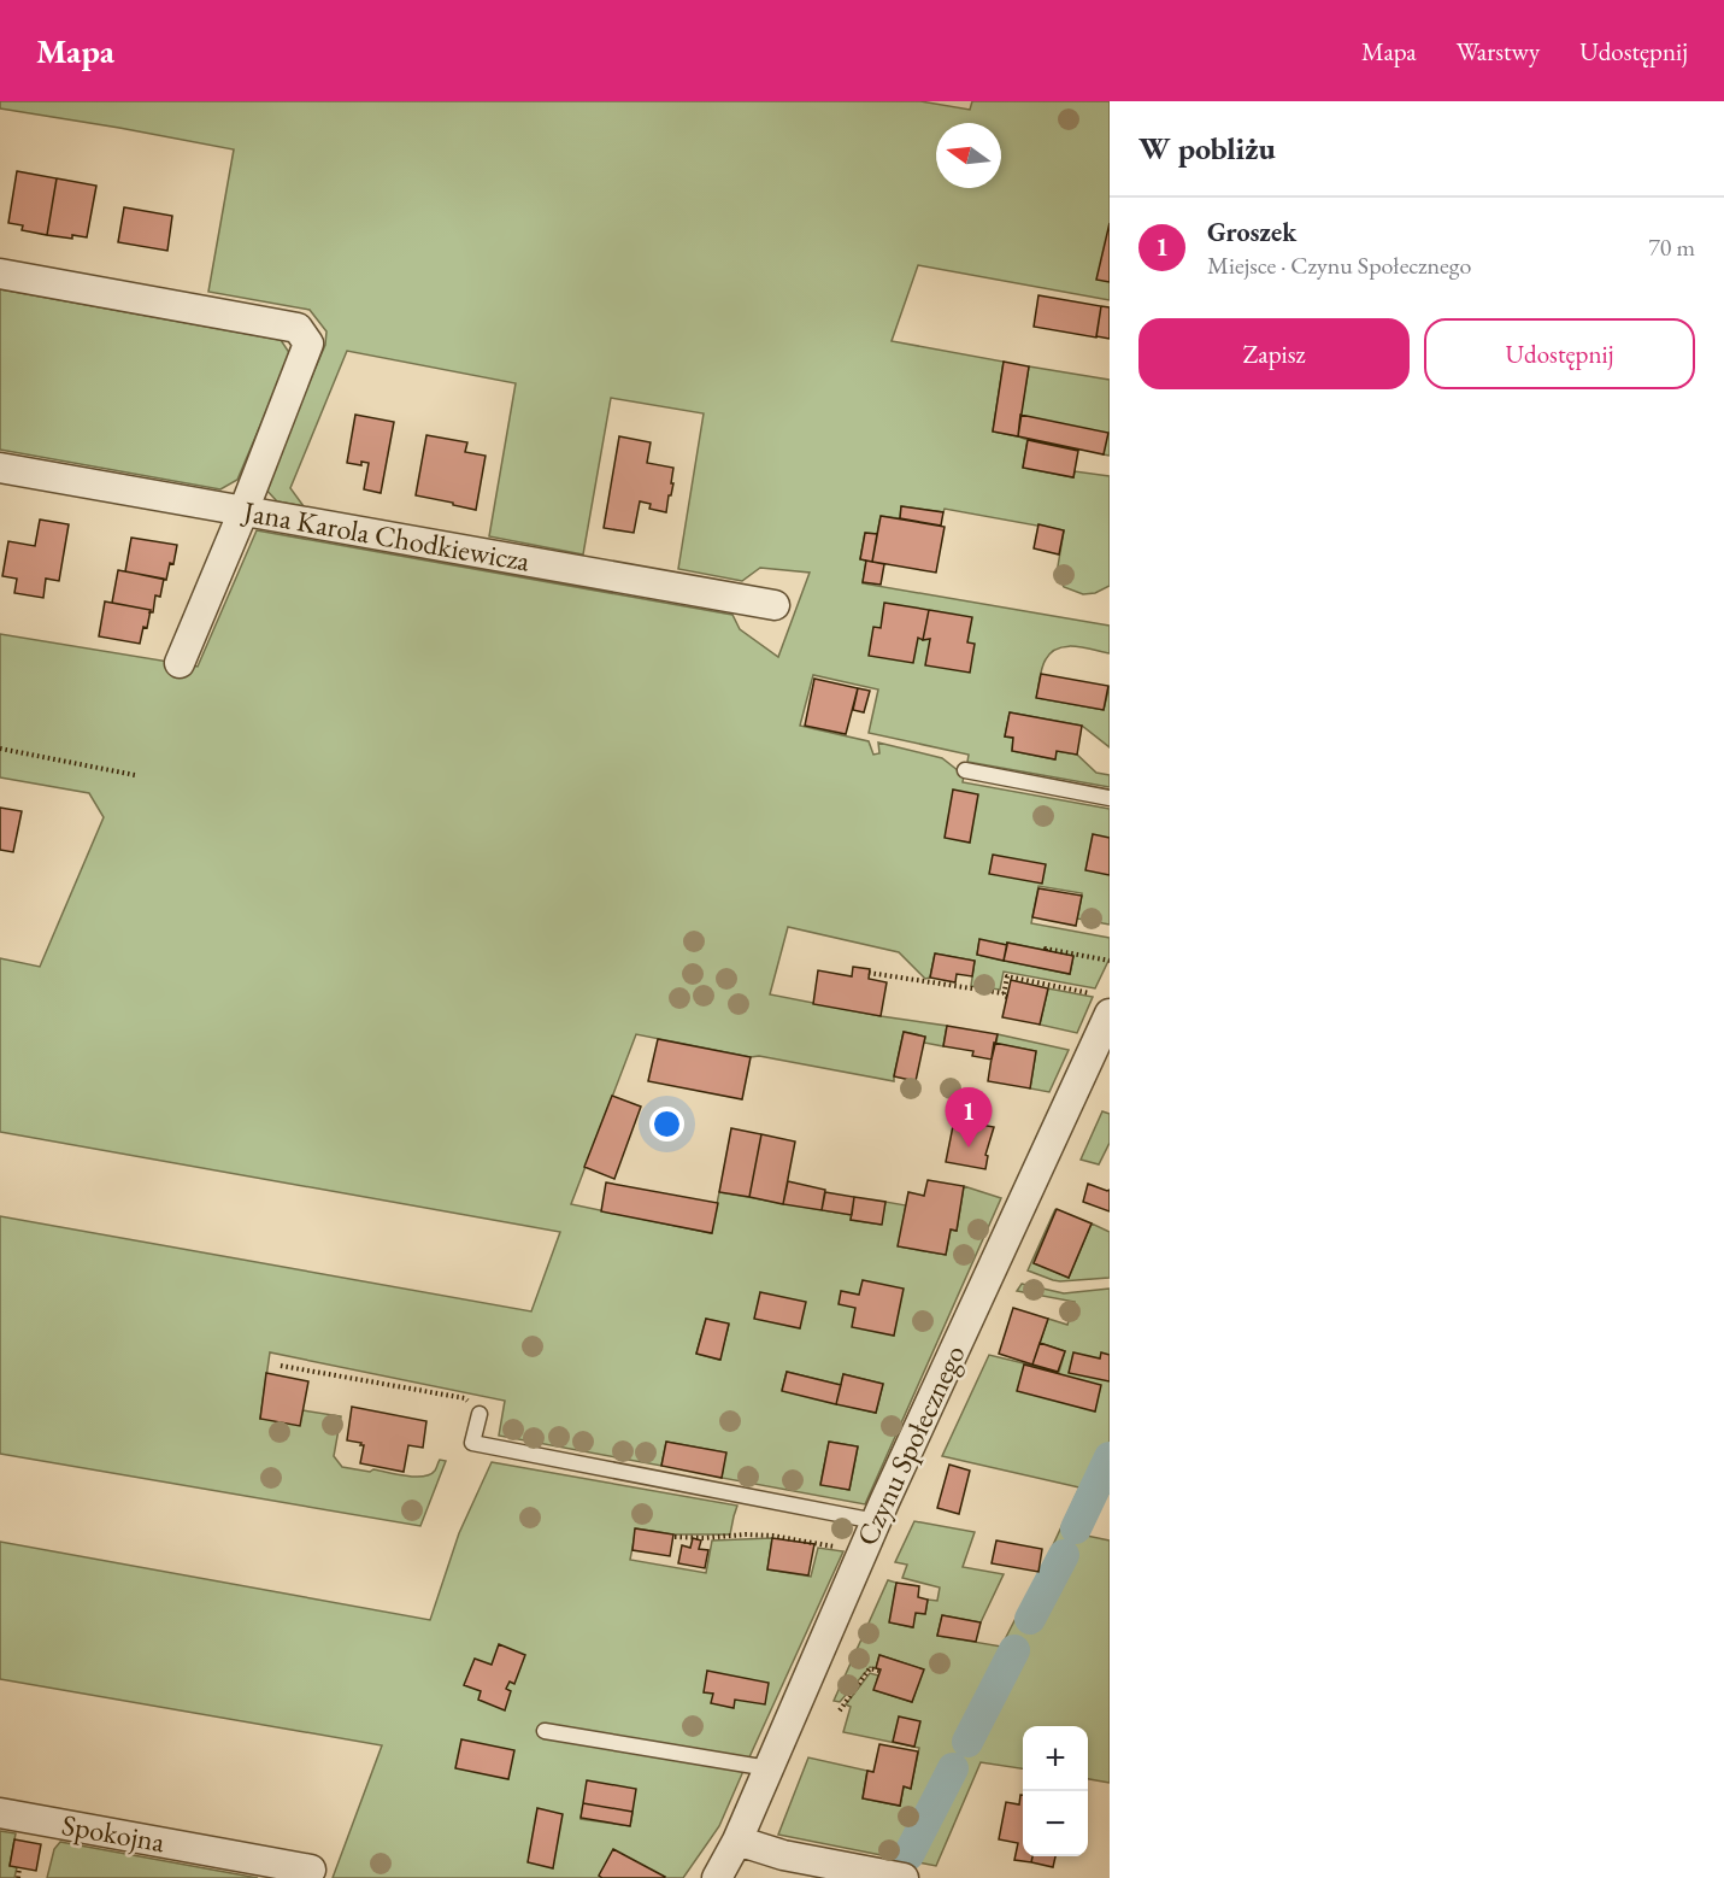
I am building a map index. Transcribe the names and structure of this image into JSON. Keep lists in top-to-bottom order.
{
  "streets": {
    "street": ["Jana Karola Chodkiewicza", "Czynu Społecznego", "Spokojna"]
  },
  "north": "left",
  "page": {
    "header": "Mapa",
    "nav": ["Mapa", "Warstwy", "Udostępnij"],
    "heading": "W pobliżu",
    "list": [
      {
        "mark": "1",
        "name": "Groszek",
        "note": "Miejsce · Czynu Społecznego",
        "value": "70 m"
      }
    ],
    "buttons": ["Zapisz", "Udostępnij"],
    "pins": "1",
    "map_buttons": ["+", "−"]
  }
}
